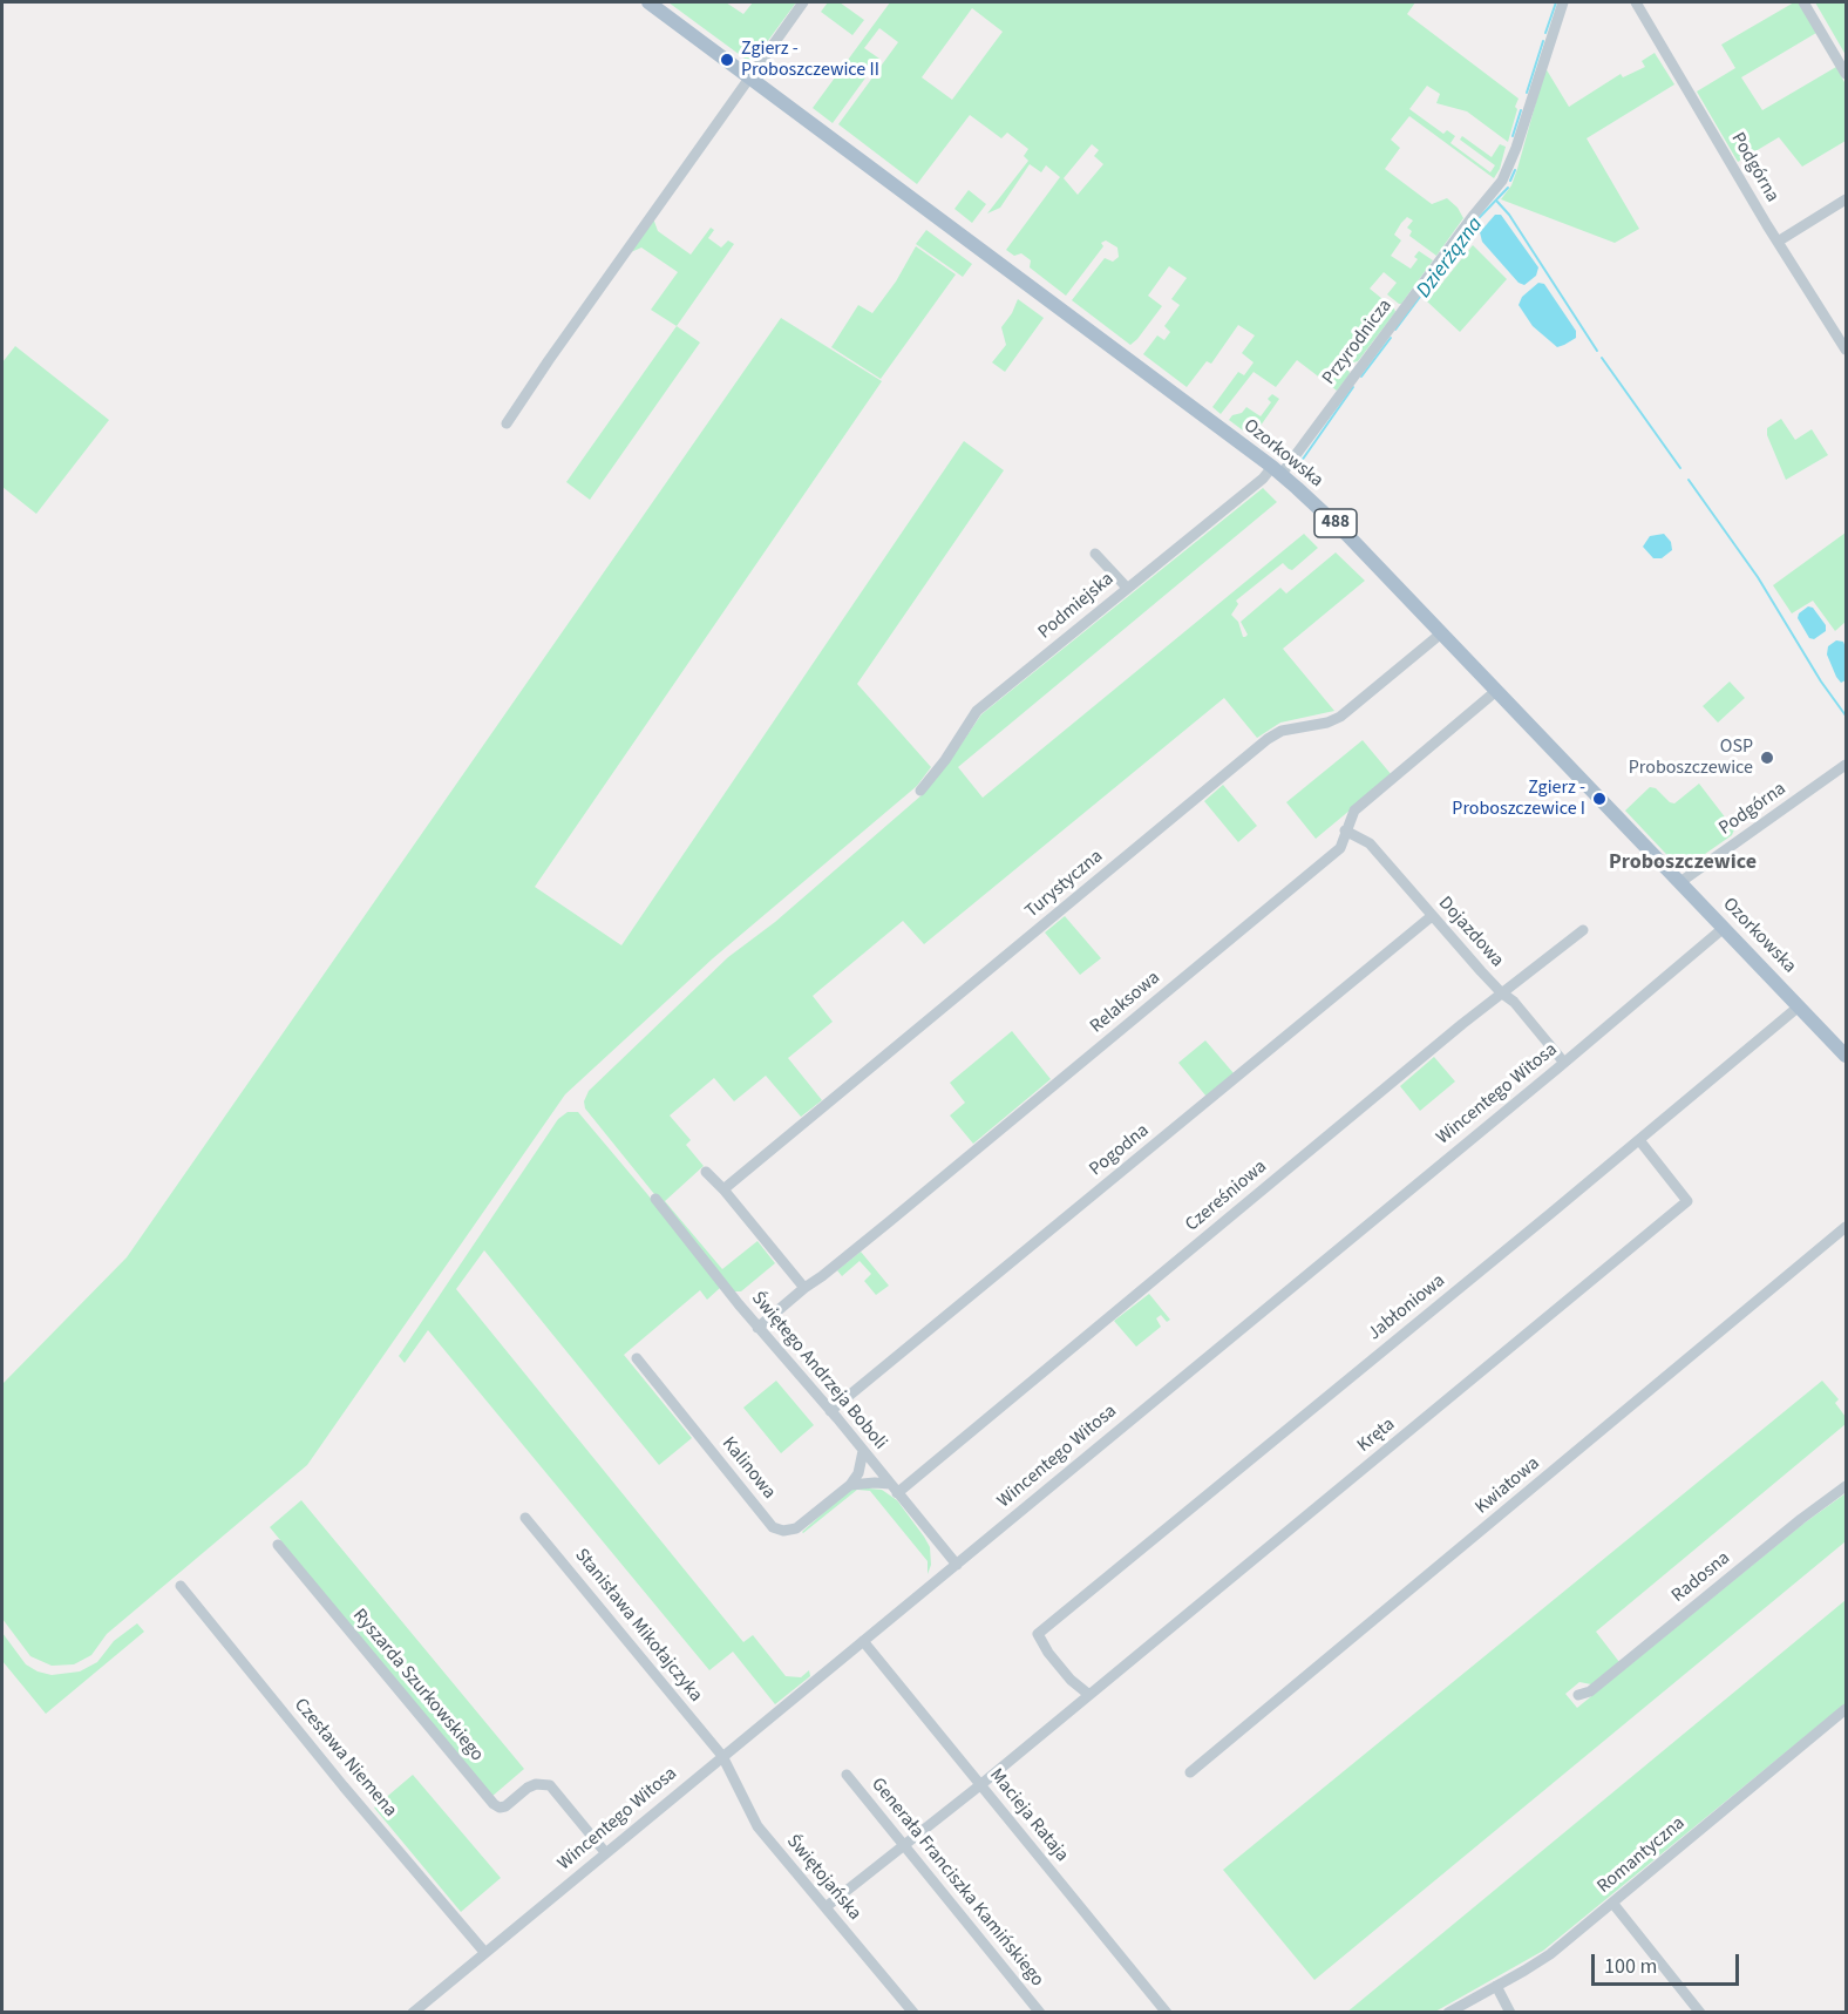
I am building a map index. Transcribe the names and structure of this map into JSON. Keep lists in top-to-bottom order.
{
  "streets": {
    "main road": ["Ozorkowska", "488"],
    "street": [
      "Podgórna",
      "Przyrodnicza",
      "Podmiejska",
      "Turystyczna",
      "Dojazdowa",
      "Relaksowa",
      "Wincentego Witosa",
      "Pogodna",
      "Czereśniowa",
      "Jabłoniowa",
      "Świętego Andrzeja Boboli",
      "Kręta",
      "Kalinowa",
      "Kwiatowa",
      "Radosna",
      "Stanisława Mikołajczyka",
      "Ryszarda Szurkowskiego",
      "Czesława Niemena",
      "Macieja Rataja",
      "Romantyczna",
      "Świętojańska",
      "Generała Franciszka Kamińskiego"
    ]
  },
  "crossings": [
    ["Podgórna", "Ozorkowska"],
    ["Przyrodnicza", "Ozorkowska"],
    ["Przyrodnicza", "Podmiejska"],
    ["Ozorkowska", "488"],
    ["Ozorkowska", "Podmiejska"],
    ["Ozorkowska", "Turystyczna"],
    ["Ozorkowska", "Relaksowa"],
    ["Ozorkowska", "Wincentego Witosa"],
    ["Ozorkowska", "Jabłoniowa"],
    ["Dojazdowa", "Relaksowa"],
    ["Dojazdowa", "Wincentego Witosa"],
    ["Dojazdowa", "Pogodna"],
    ["Dojazdowa", "Czereśniowa"],
    ["Relaksowa", "Świętego Andrzeja Boboli"],
    ["Wincentego Witosa", "Świętego Andrzeja Boboli"],
    ["Wincentego Witosa", "Stanisława Mikołajczyka"],
    ["Wincentego Witosa", "Ryszarda Szurkowskiego"],
    ["Wincentego Witosa", "Czesława Niemena"],
    ["Wincentego Witosa", "Macieja Rataja"],
    ["Wincentego Witosa", "Świętojańska"],
    ["Pogodna", "Świętego Andrzeja Boboli"],
    ["Czereśniowa", "Świętego Andrzeja Boboli"],
    ["Jabłoniowa", "Kręta"],
    ["Świętego Andrzeja Boboli", "Kalinowa"],
    ["Stanisława Mikołajczyka", "Świętojańska"]
  ],
  "districts": ["Proboszczewice"],
  "water": ["Dzierżązna"],
  "places": ["Zgierz - Proboszczewice II", "OSP Proboszczewice", "Zgierz - Proboszczewice I"],
  "scale_bar": "100 m"
}
